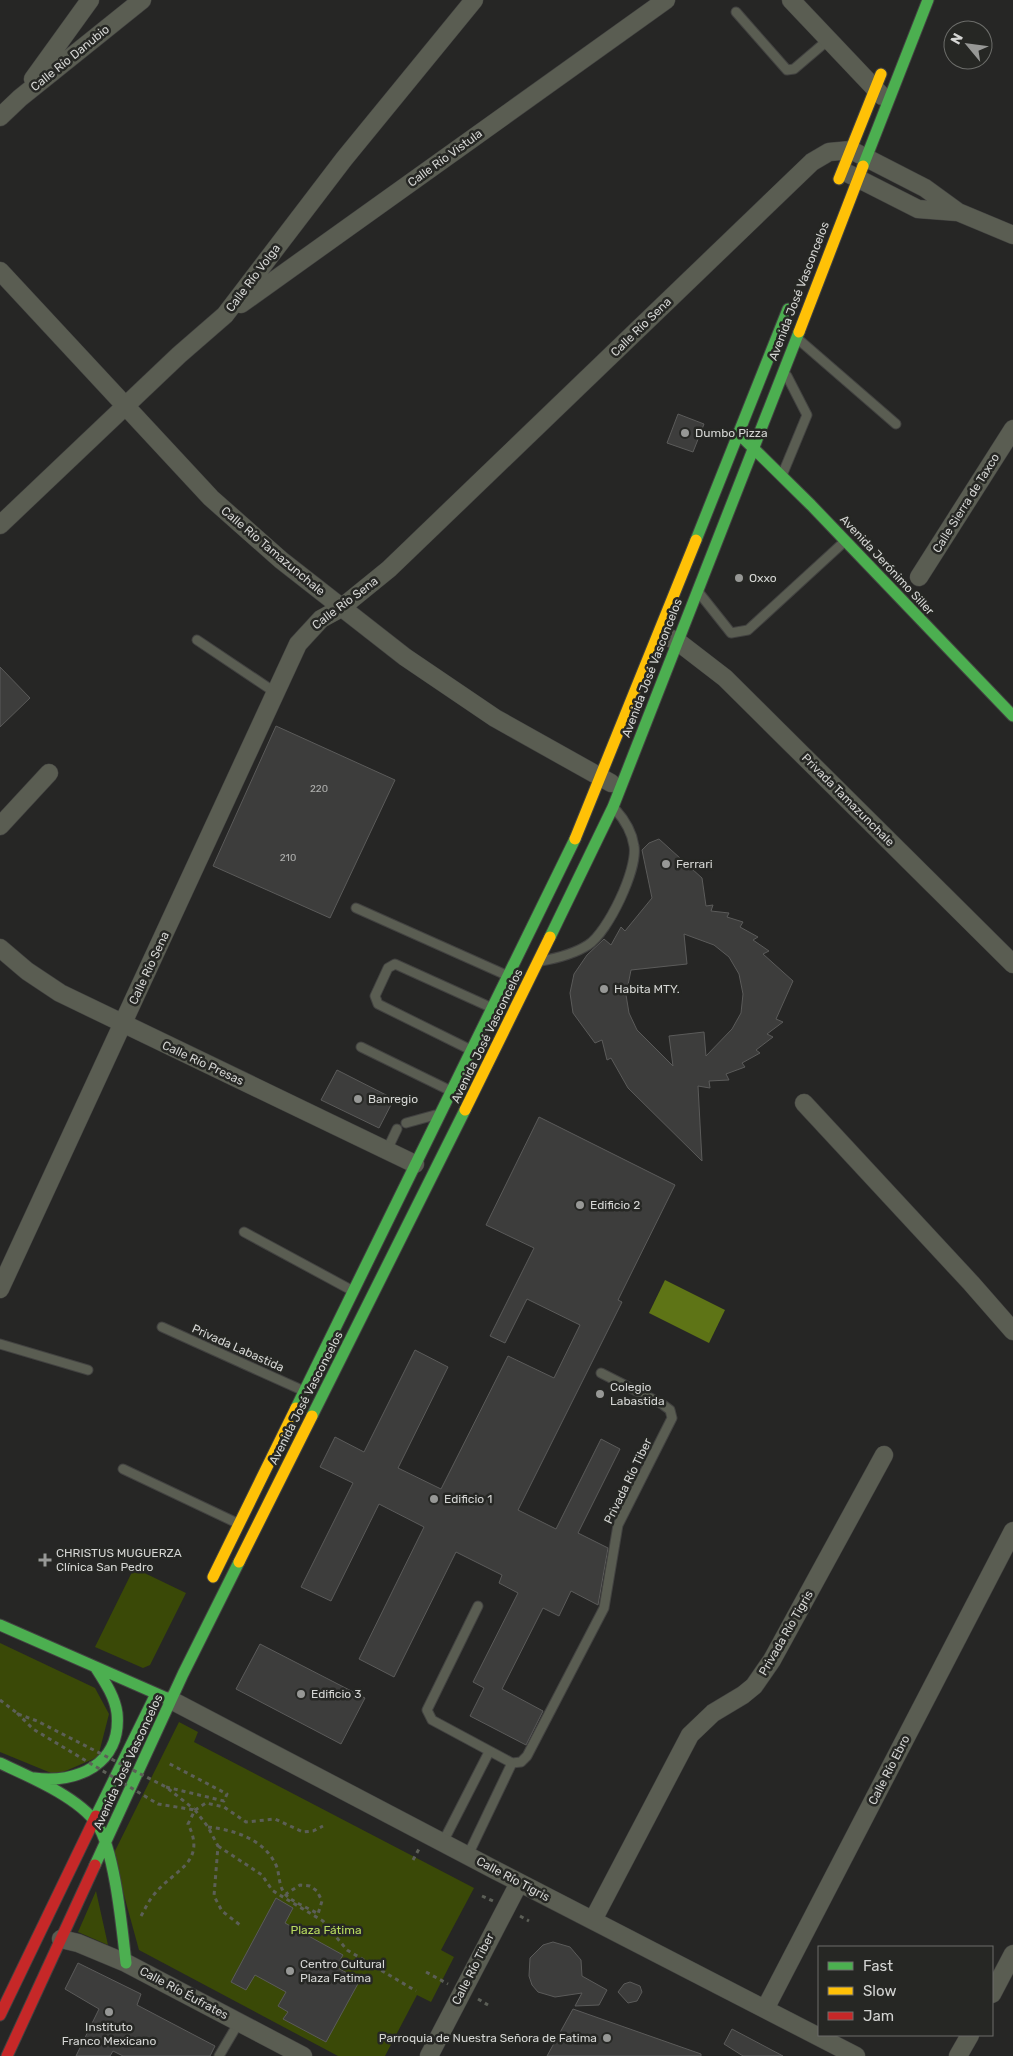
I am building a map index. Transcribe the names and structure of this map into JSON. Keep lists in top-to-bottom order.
{
  "streets": {
    "main road": ["Avenida José Vasconcelos", "Avenida Jerónimo Siller"],
    "street": [
      "Calle Río Danubio",
      "Calle Río Vistula",
      "Calle Río Volga",
      "Calle Río Sena",
      "Calle Sierra de Taxco",
      "Calle Río Tamazunchale",
      "Privada Tamazunchale",
      "Calle Río Presas",
      "Privada Río Tigris",
      "Calle Río Ebro",
      "Calle Río Tigris",
      "Calle Río Tiber",
      "Calle Río Éufrates"
    ],
    "lane": ["Privada Labastida", "Privada Río Tiber"]
  },
  "crossings": [
    ["Calle Río Vistula", "Calle Río Volga"],
    ["Calle Río Volga", "Calle Río Tamazunchale"],
    ["Avenida José Vasconcelos", "Calle Río Sena"],
    ["Avenida José Vasconcelos", "Calle Río Tamazunchale"],
    ["Avenida José Vasconcelos", "Avenida Jerónimo Siller"],
    ["Avenida José Vasconcelos", "Privada Tamazunchale"],
    ["Avenida José Vasconcelos", "Calle Río Presas"],
    ["Avenida José Vasconcelos", "Privada Labastida"],
    ["Avenida José Vasconcelos", "Calle Río Tigris"],
    ["Avenida José Vasconcelos", "Calle Río Éufrates"],
    ["Calle Río Sena", "Calle Río Tamazunchale"],
    ["Calle Río Sena", "Calle Río Presas"],
    ["Privada Río Tiber", "Calle Río Tigris"],
    ["Privada Río Tigris", "Calle Río Tigris"],
    ["Calle Río Ebro", "Calle Río Tigris"],
    ["Calle Río Tigris", "Calle Río Tiber"]
  ],
  "parks": ["Plaza Fátima"],
  "places": {
    "other": [
      "Dumbo Pizza",
      "Oxxo",
      "Ferrari",
      "Habita MTY.",
      "Banregio",
      "Edificio 2",
      "Colegio Labastida",
      "Edificio 1",
      "Edificio 3",
      "Centro Cultural Plaza Fatima",
      "Instituto Franco Mexicano",
      "Parroquia de Nuestra Señora de Fatima"
    ],
    "health": ["CHRISTUS MUGUERZA Clínica San Pedro"]
  },
  "house_numbers": ["220", "210"],
  "legend": ["Fast", "Slow", "Jam"],
  "north": "top left"
}
